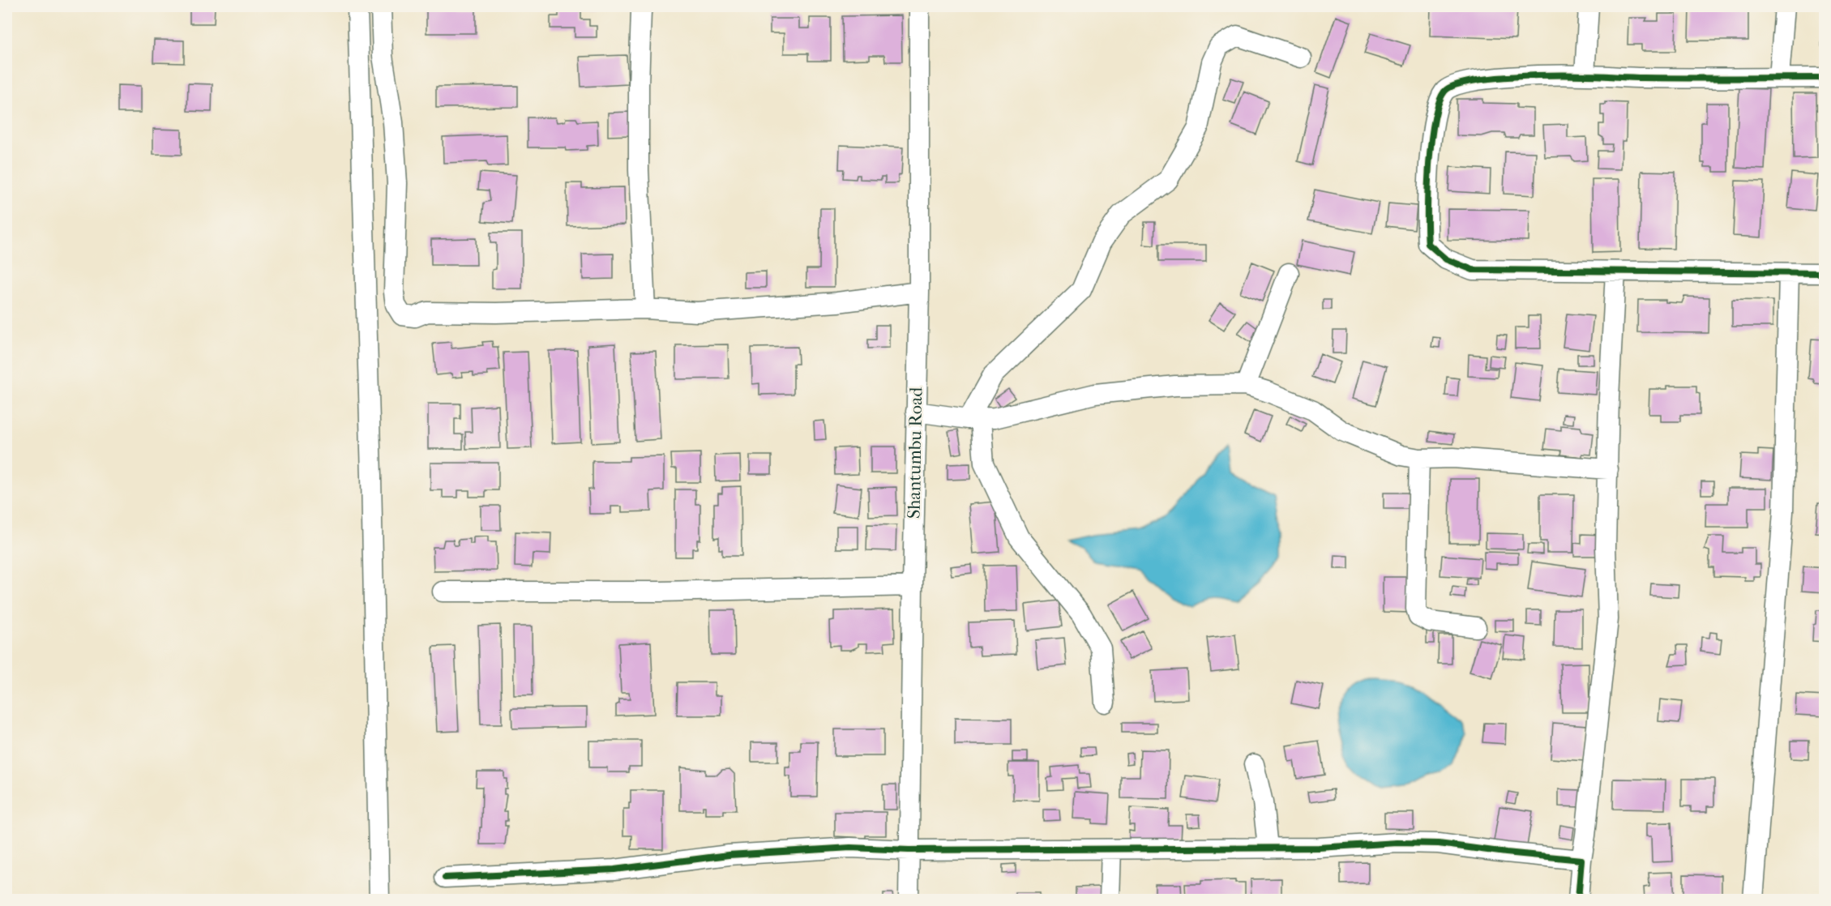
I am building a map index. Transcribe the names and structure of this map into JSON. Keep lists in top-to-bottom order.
{
  "streets": {
    "street": ["Shantumbu Road"]
  }
}
